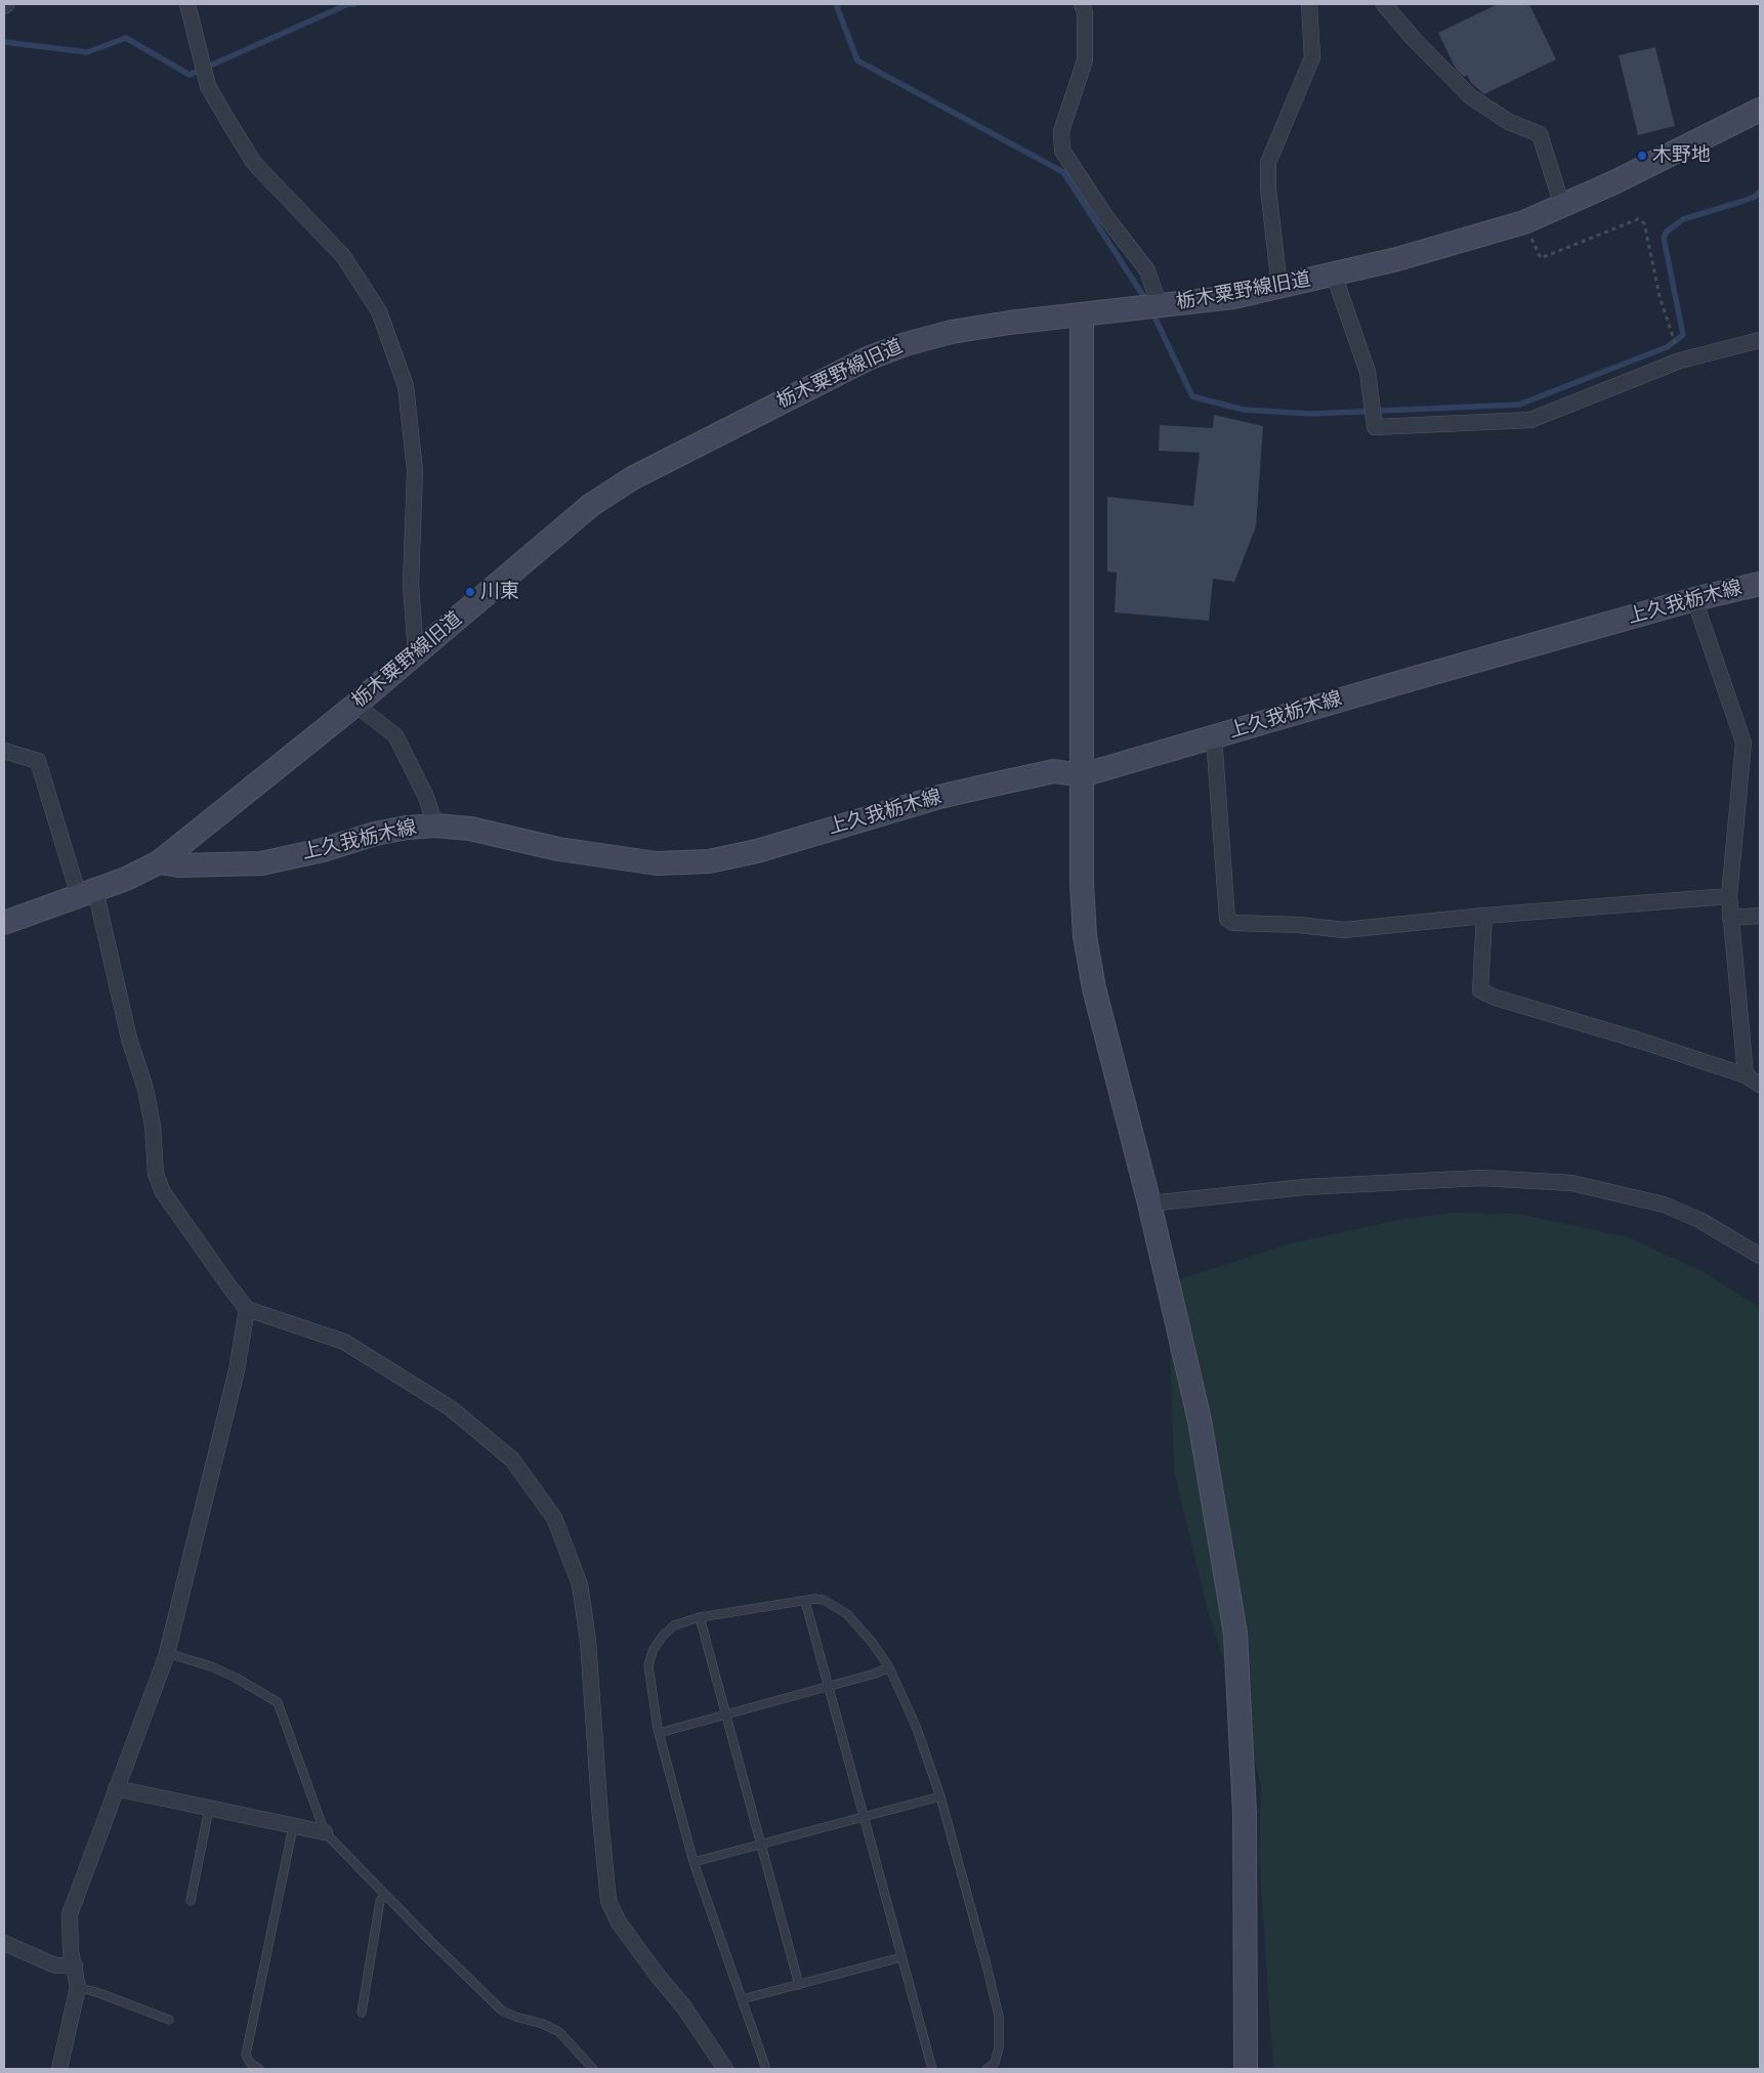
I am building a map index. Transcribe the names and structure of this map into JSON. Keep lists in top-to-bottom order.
{
  "streets": {
    "street": ["栃木粟野線旧道", "上久我栃木線"]
  },
  "crossings": [
    ["栃木粟野線旧道", "上久我栃木線"]
  ],
  "places": ["木野地", "川東"]
}
